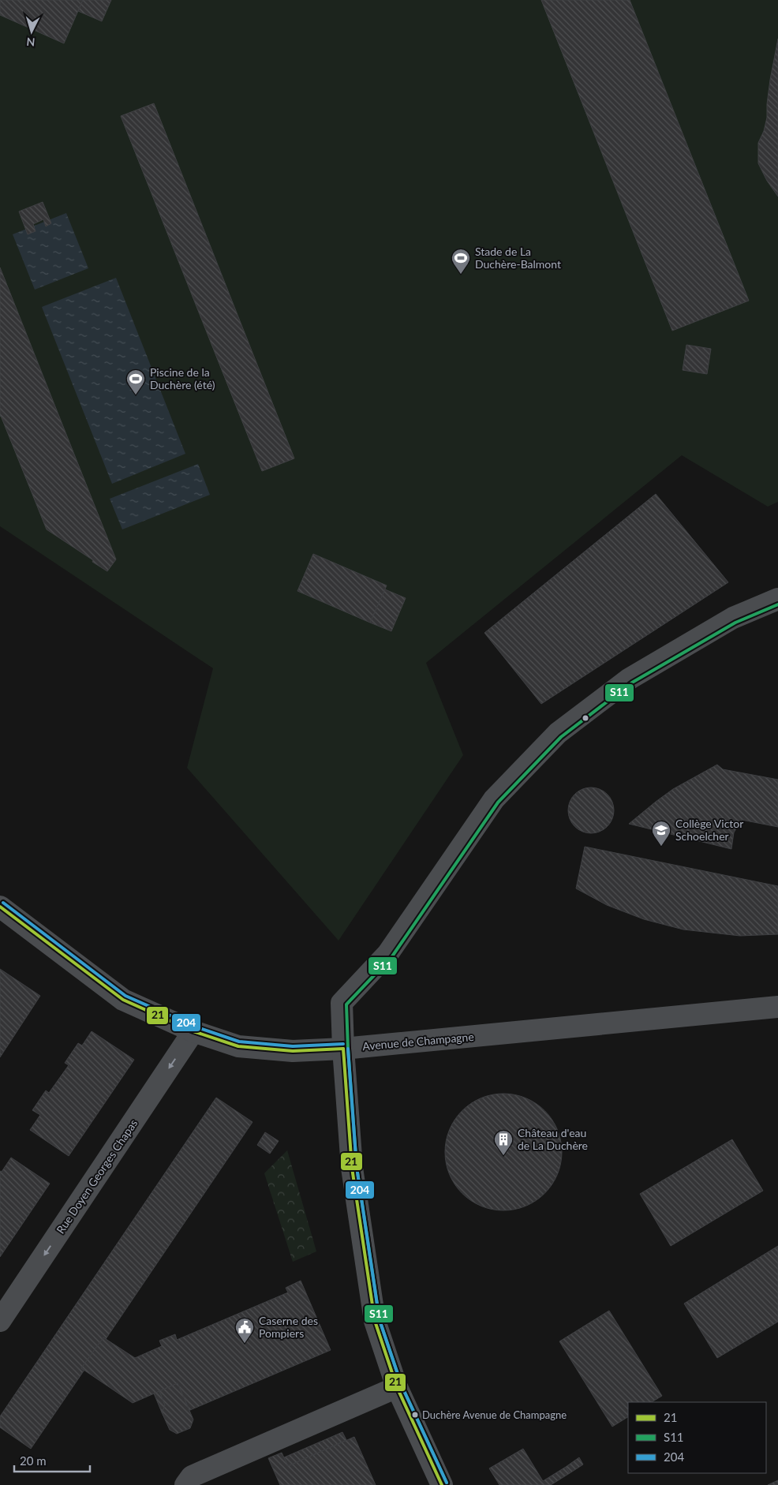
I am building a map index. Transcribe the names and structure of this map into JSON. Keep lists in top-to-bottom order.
{
  "streets": {
    "street": ["Avenue de Champagne", "Rue Doyen Georges Chapas"]
  },
  "crossings": [
    ["Avenue de Champagne", "Rue Doyen Georges Chapas"]
  ],
  "one_way": ["Rue Doyen Georges Chapas"],
  "places": {
    "sports": ["Stade de La Duchère-Balmont", "Piscine de la Duchère (été)"],
    "school or university": ["Collège Victor Schoelcher"],
    "building": ["Château d'eau de La Duchère"],
    "public building": ["Caserne des Pompiers"],
    "other": ["Duchère Avenue de Champagne"]
  },
  "lines": ["transit line S11", "transit line 204", "transit line 21"],
  "legend": ["21", "S11", "204"],
  "scale_bar": "20 m",
  "north": "bottom"
}
